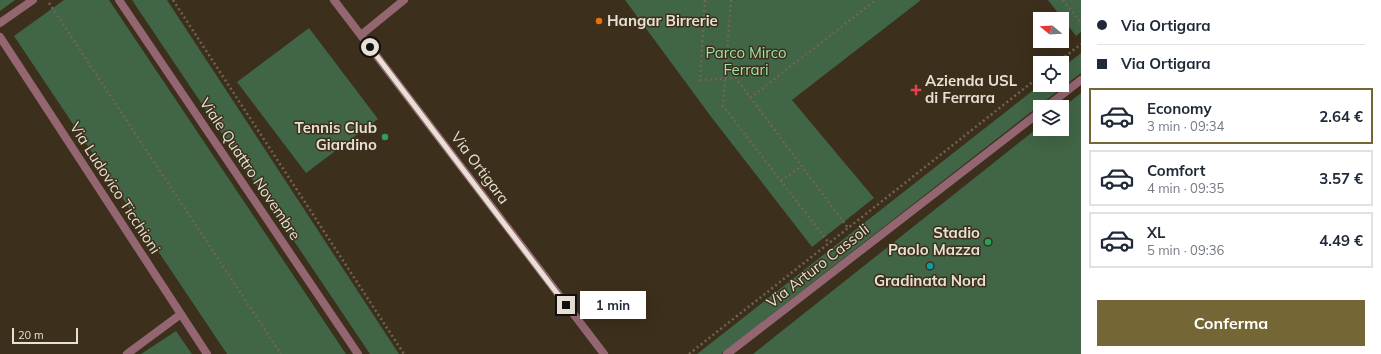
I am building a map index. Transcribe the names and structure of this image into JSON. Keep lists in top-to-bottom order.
{
  "streets": {
    "street": [
      "Via Ortigara",
      "Viale Quattro Novembre",
      "Via Ludovico Ticchioni",
      "Via Arturo Cassoli"
    ]
  },
  "parks": ["Parco Mirco Ferrari"],
  "places": {
    "other": [
      "Hangar Birrerie",
      "Tennis Club Giardino",
      "Stadio Paolo Mazza",
      "Gradinata Nord"
    ],
    "health": ["Azienda USL di Ferrara"]
  },
  "scale_bar": "20 m",
  "north": "left",
  "page": {
    "banner": ["Via Ortigara", "Via Ortigara"],
    "list": [
      {
        "name": "Economy",
        "note": "3 min · 09:34",
        "value": "2.64 €"
      },
      {
        "name": "Comfort",
        "note": "4 min · 09:35",
        "value": "3.57 €"
      },
      {
        "name": "XL",
        "note": "5 min · 09:36",
        "value": "4.49 €"
      }
    ],
    "bubble": "1 min",
    "buttons": "Conferma",
    "scale": "20 m"
  }
}
